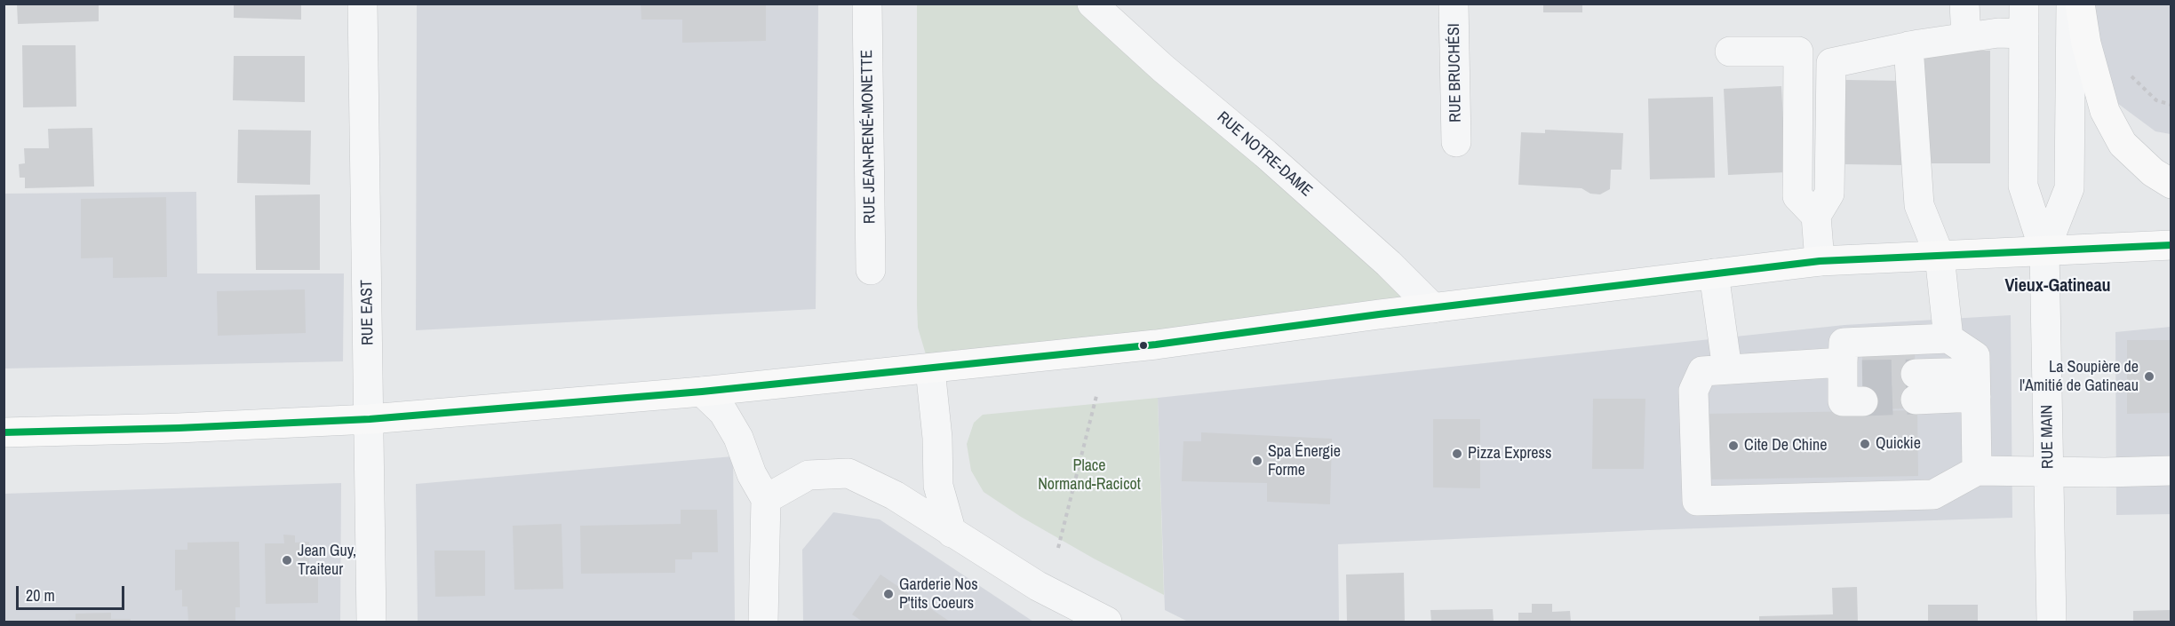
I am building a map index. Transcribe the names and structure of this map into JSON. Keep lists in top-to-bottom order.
{
  "streets": {
    "street": [
      "RUE BRUCHÉSI",
      "RUE JEAN-RENÉ-MONETTE",
      "RUE NOTRE-DAME",
      "RUE EAST",
      "RUE MAIN"
    ]
  },
  "districts": ["Vieux-Gatineau"],
  "parks": ["Place Normand-Racicot"],
  "places": [
    "La Soupière de l'Amitié de Gatineau",
    "Quickie",
    "Cite De Chine",
    "Pizza Express",
    "Spa Énergie Forme",
    "Jean Guy, Traiteur",
    "Garderie Nos P'tits Coeurs"
  ],
  "scale_bar": "20 m"
}
